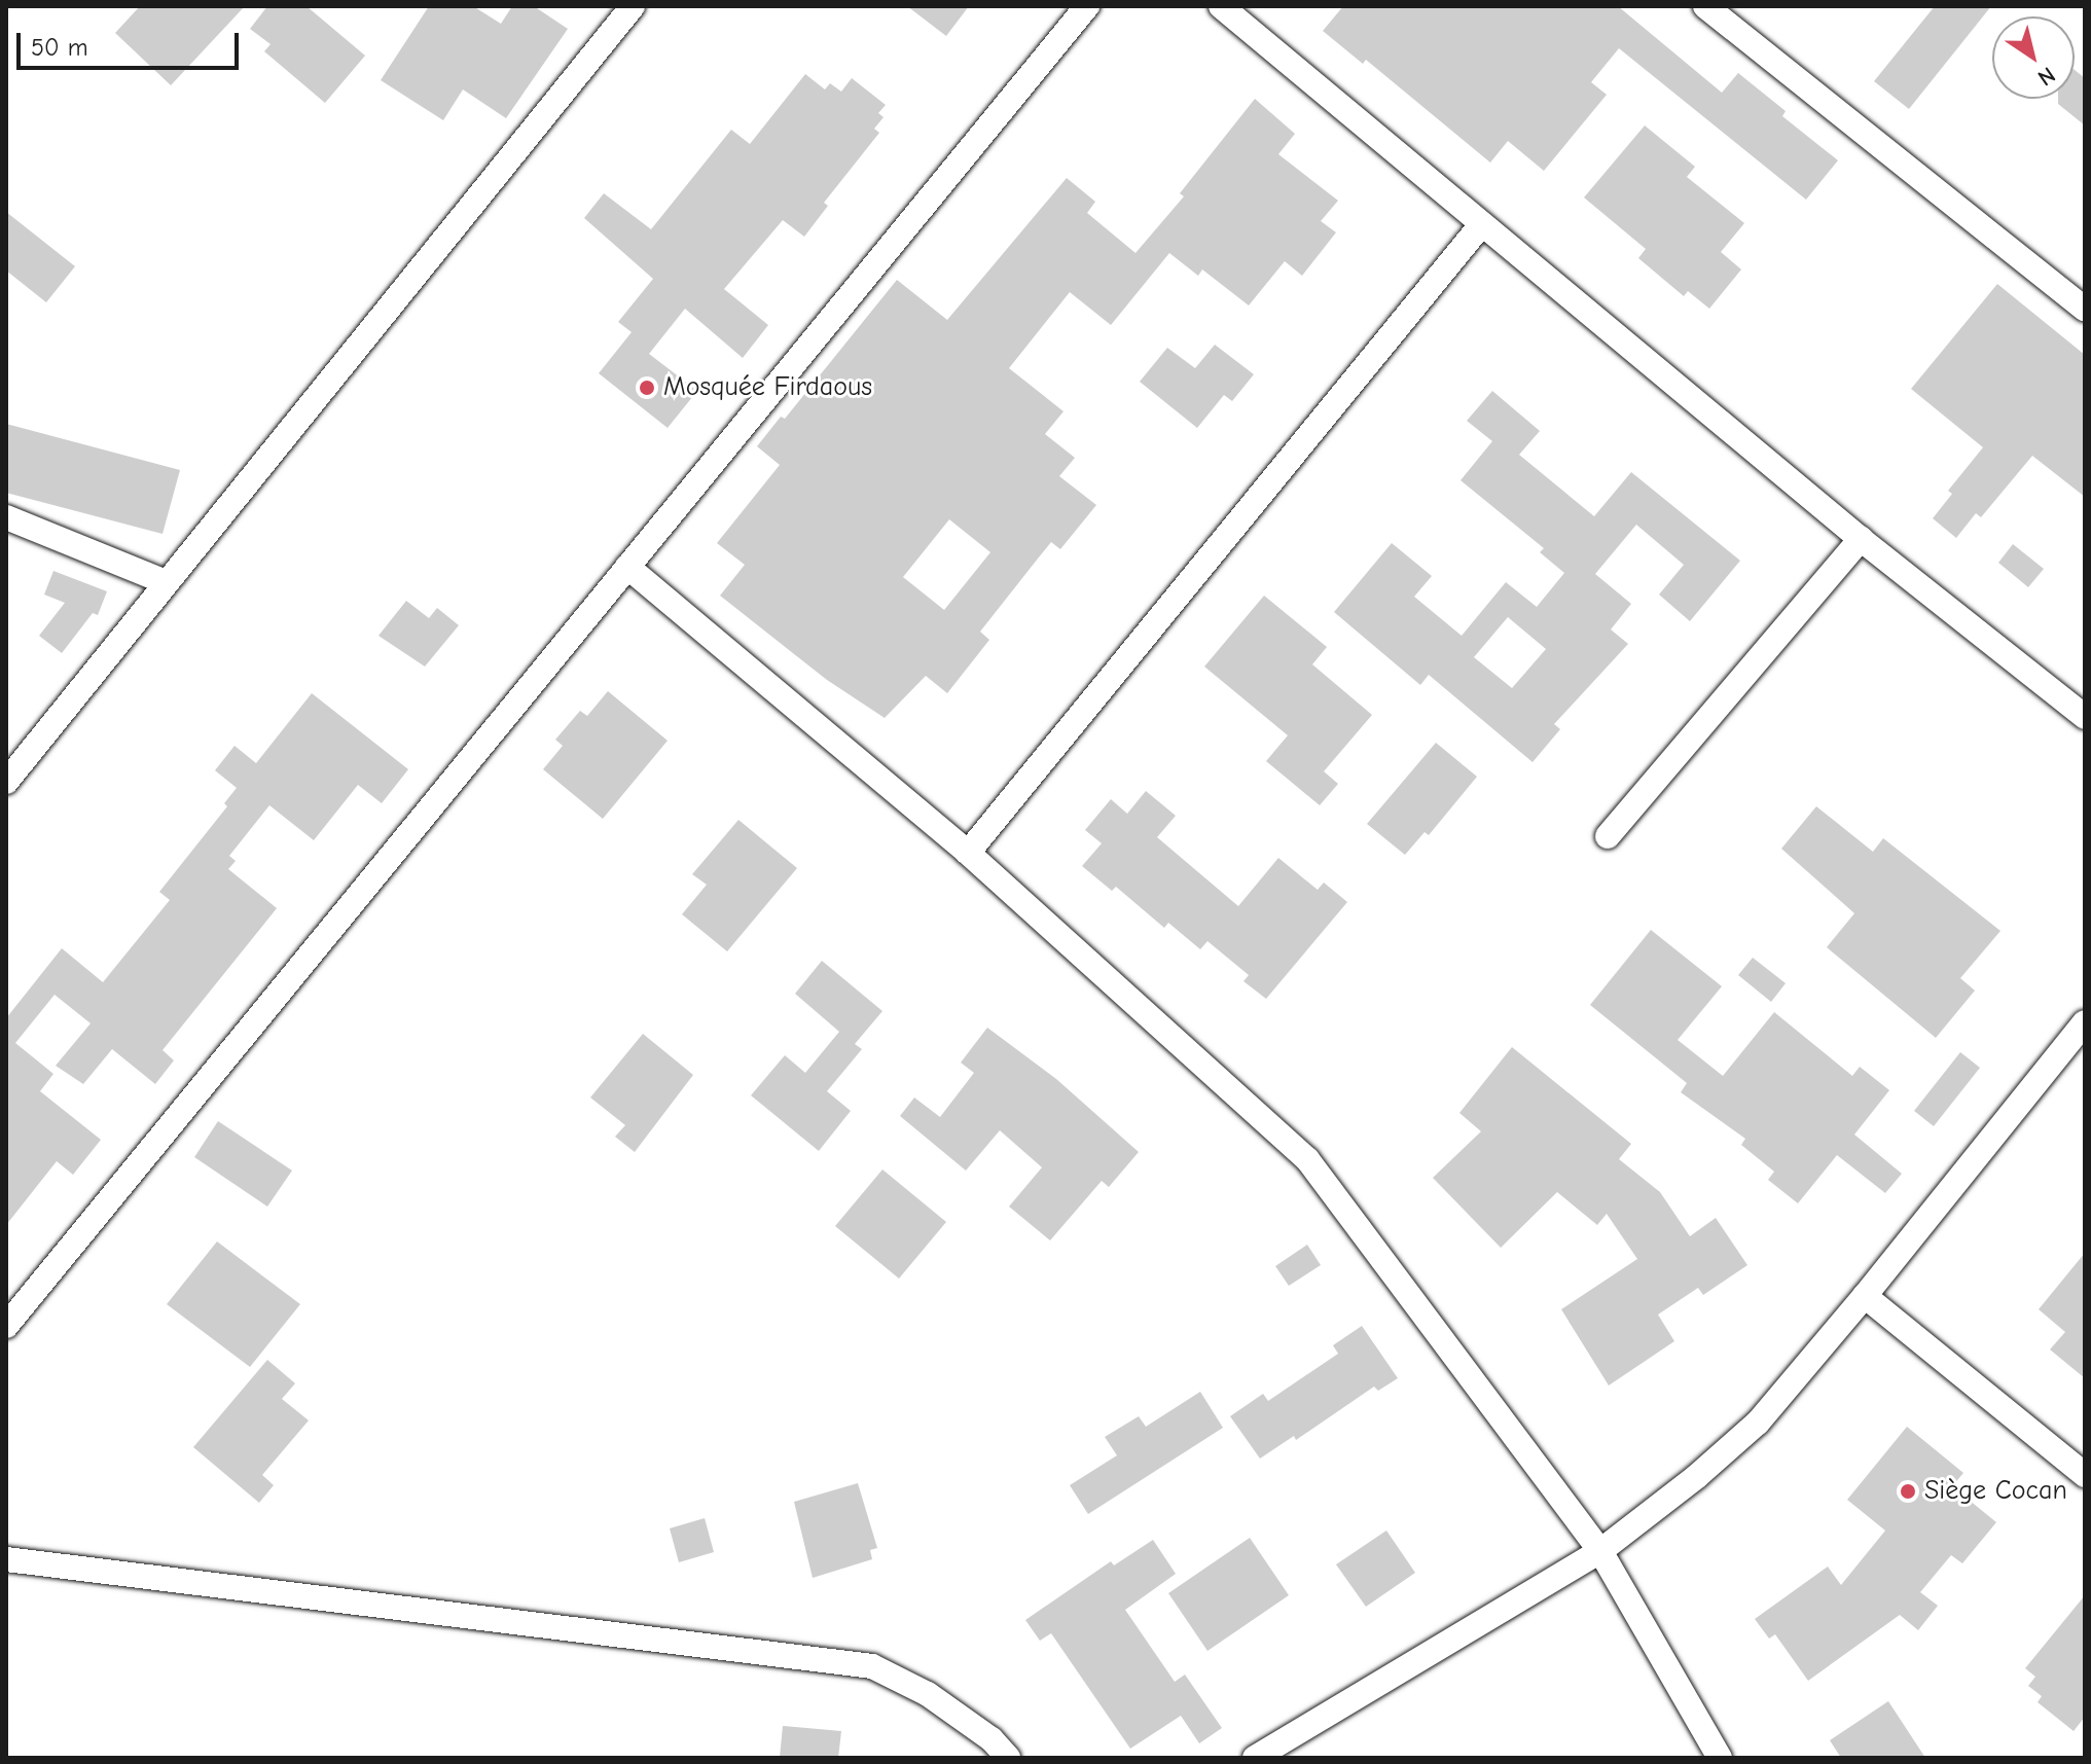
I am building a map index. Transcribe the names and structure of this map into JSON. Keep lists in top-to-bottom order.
{
  "places": ["Mosquée Firdaous", "Siège Cocan"],
  "scale_bar": "50 m",
  "north": "bottom right"
}
